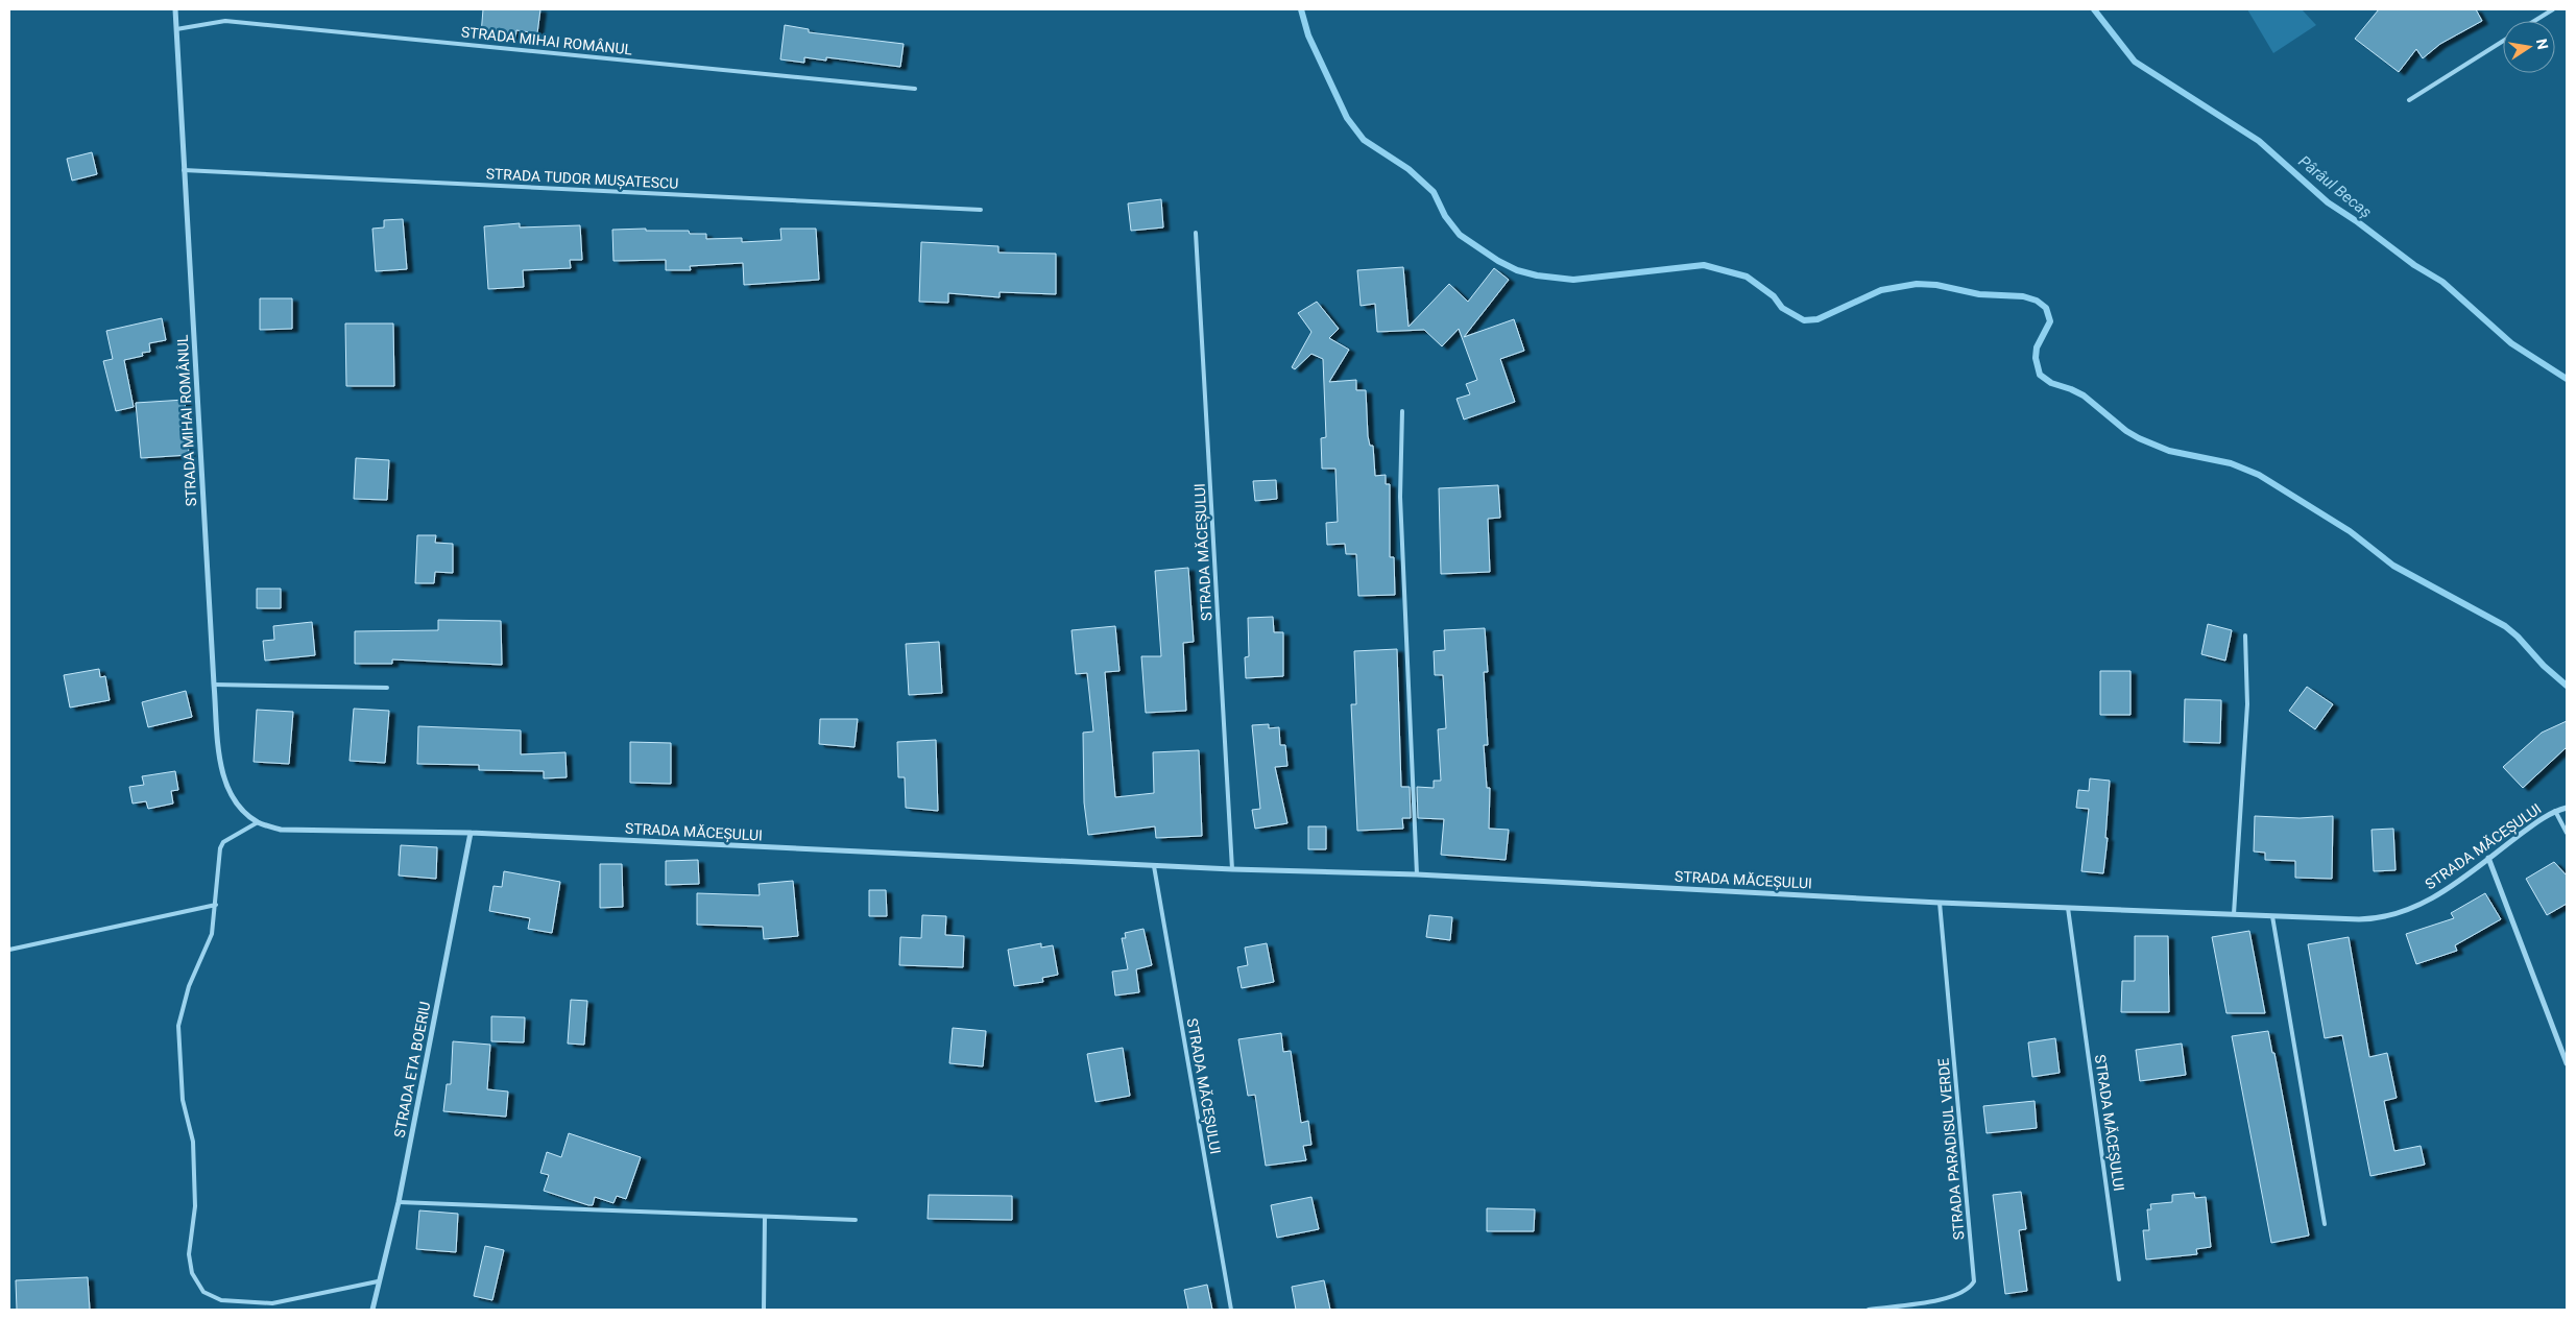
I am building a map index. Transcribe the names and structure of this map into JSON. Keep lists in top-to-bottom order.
{
  "streets": {
    "street": ["STRADA MIHAI ROMÂNUL", "STRADA MĂCEȘULUI", "STRADA ETA BOERIU"],
    "lane": ["STRADA TUDOR MUȘATESCU", "STRADA PARADISUL VERDE"]
  },
  "crossings": [
    ["STRADA MIHAI ROMÂNUL", "STRADA TUDOR MUȘATESCU"],
    ["STRADA MIHAI ROMÂNUL", "STRADA MĂCEȘULUI"],
    ["STRADA MĂCEȘULUI", "STRADA ETA BOERIU"],
    ["STRADA MĂCEȘULUI", "STRADA PARADISUL VERDE"]
  ],
  "water": ["Pârâul Becaș"],
  "north": "right"
}
